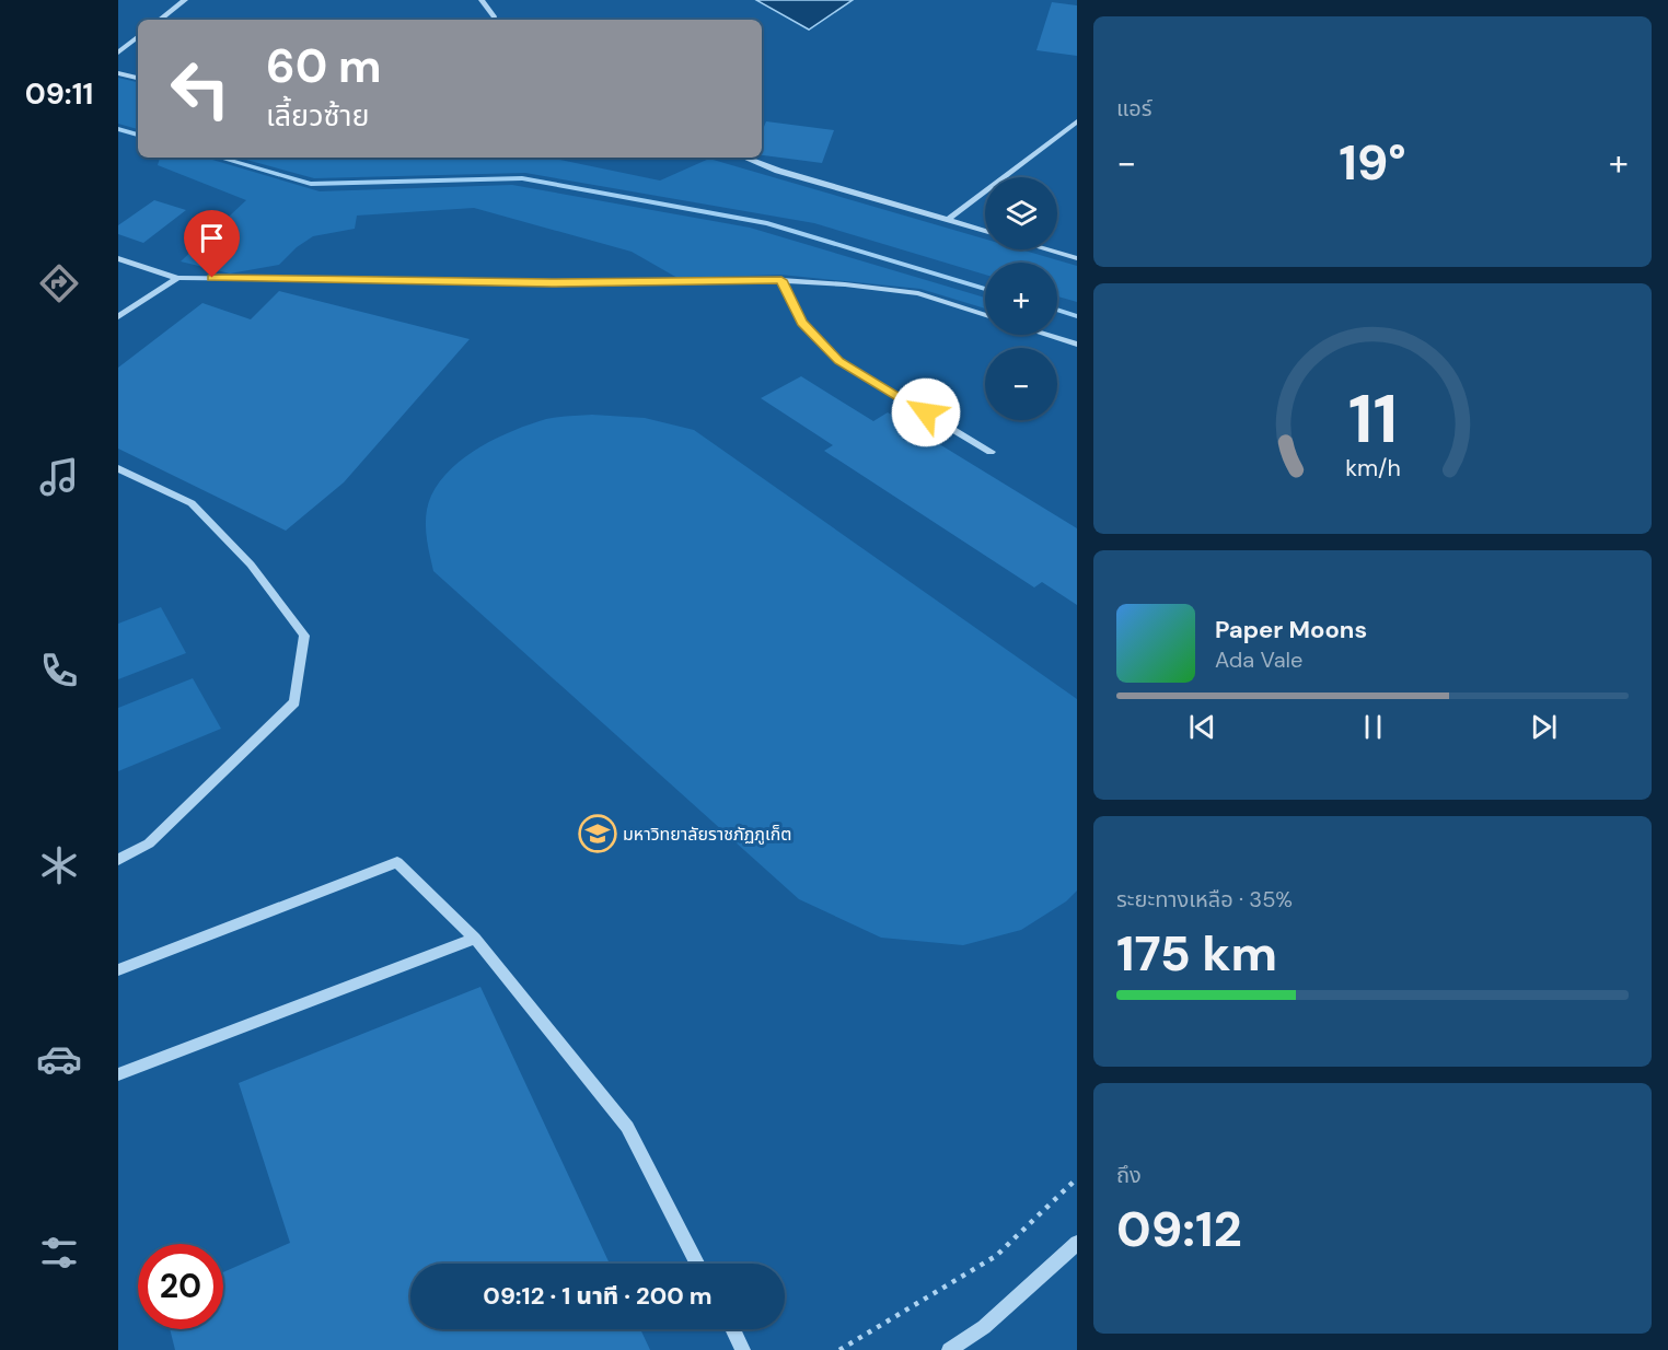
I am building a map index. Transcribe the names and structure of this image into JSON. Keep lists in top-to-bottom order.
{
  "places": {
    "school or university": ["มหาวิทยาลัยราชภัฏภูเก็ต"]
  },
  "page": {
    "tabs": "09:11",
    "tile": [
      "แอร์",
      ["ระยะทางเหลือ · 35%", "175 km"],
      ["ถึง", "09:12"]
    ],
    "turn": ["60 m", "เลี้ยวซ้าย"],
    "heat": ["−", "19°", "+"],
    "map_buttons": ["+", "−"],
    "song": ["Paper Moons", "Ada Vale"],
    "limit": "20",
    "trip": "09:12 · 1 นาที · 200 m",
    "gauge": ["11", "km/h"]
  }
}
